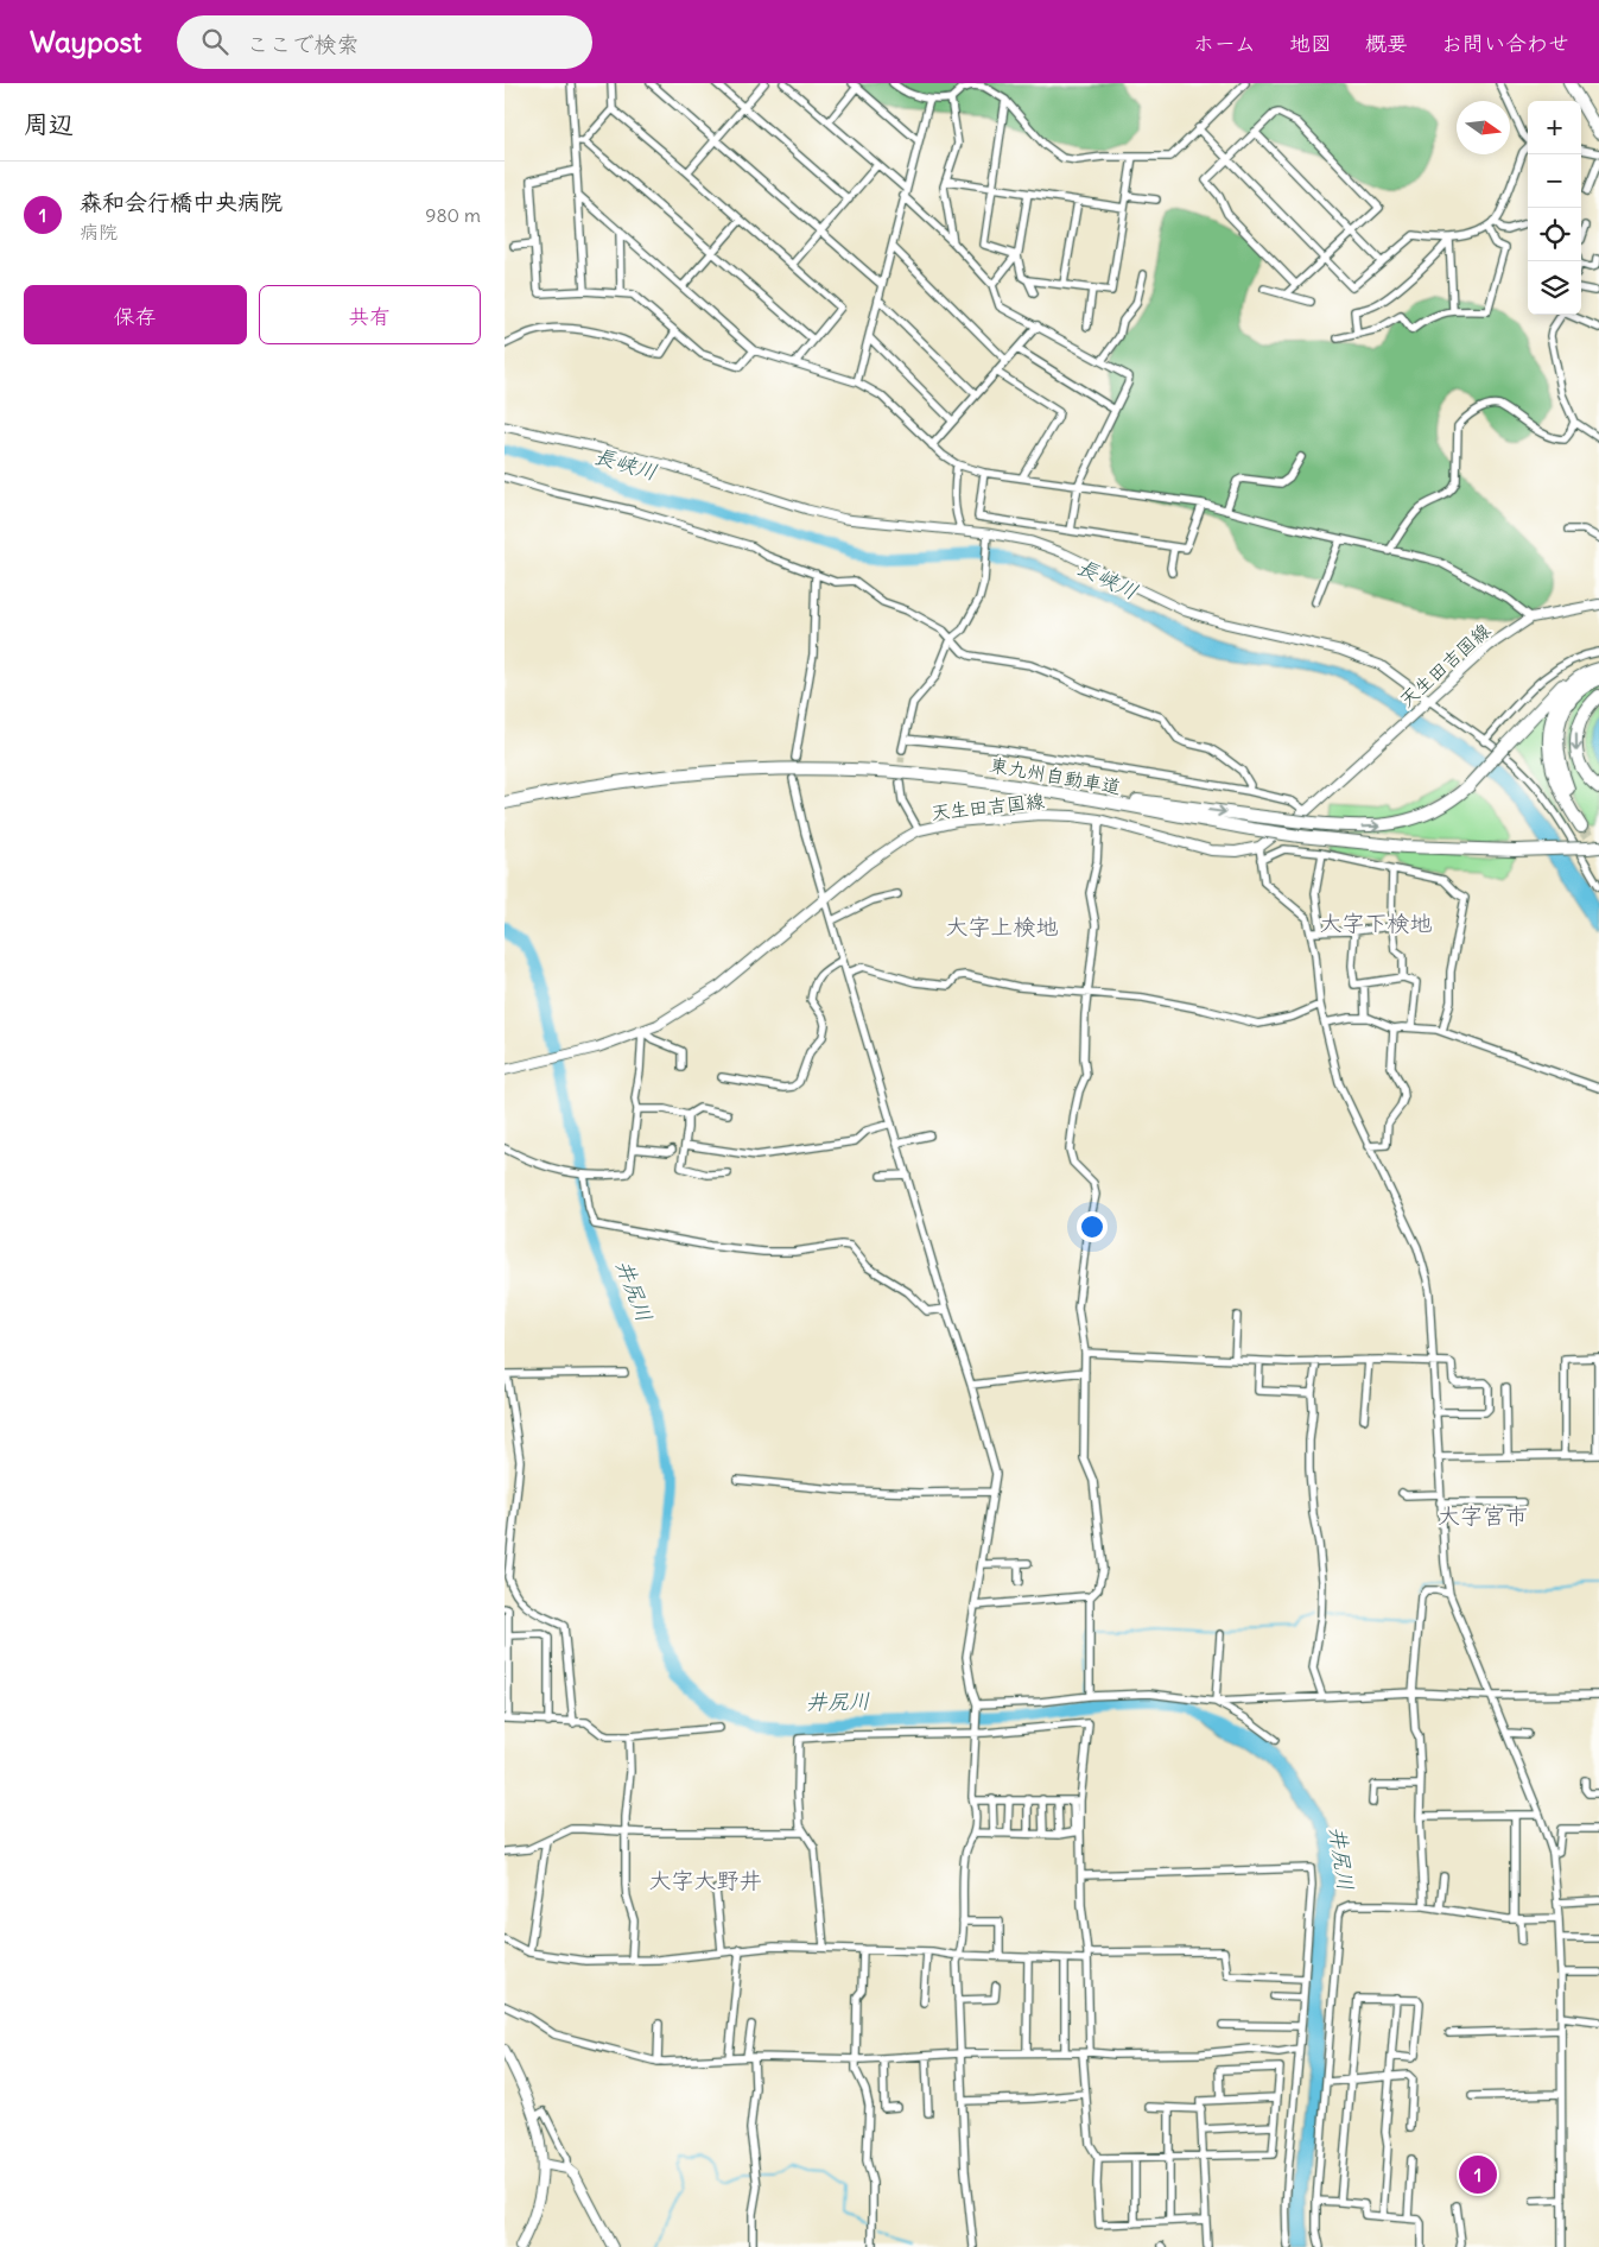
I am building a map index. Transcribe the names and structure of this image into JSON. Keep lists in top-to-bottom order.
{
  "streets": {
    "highway": ["東九州自動車道"],
    "main road": ["天生田吉国線"]
  },
  "districts": [
    "大字下検地",
    "大字上検地",
    "大字宮市",
    "大字大野井"
  ],
  "water": ["長峡川", "井尻川"],
  "north": "right",
  "page": {
    "header": "Waypost",
    "search": "ここで検索",
    "nav": [
      "ホーム",
      "地図",
      "概要",
      "お問い合わせ"
    ],
    "heading": "周辺",
    "map_buttons": ["+", "−"],
    "list": [
      {
        "mark": "1",
        "name": "森和会行橋中央病院",
        "note": "病院",
        "value": "980 m"
      }
    ],
    "buttons": ["保存", "共有"],
    "pins": "1"
  }
}
